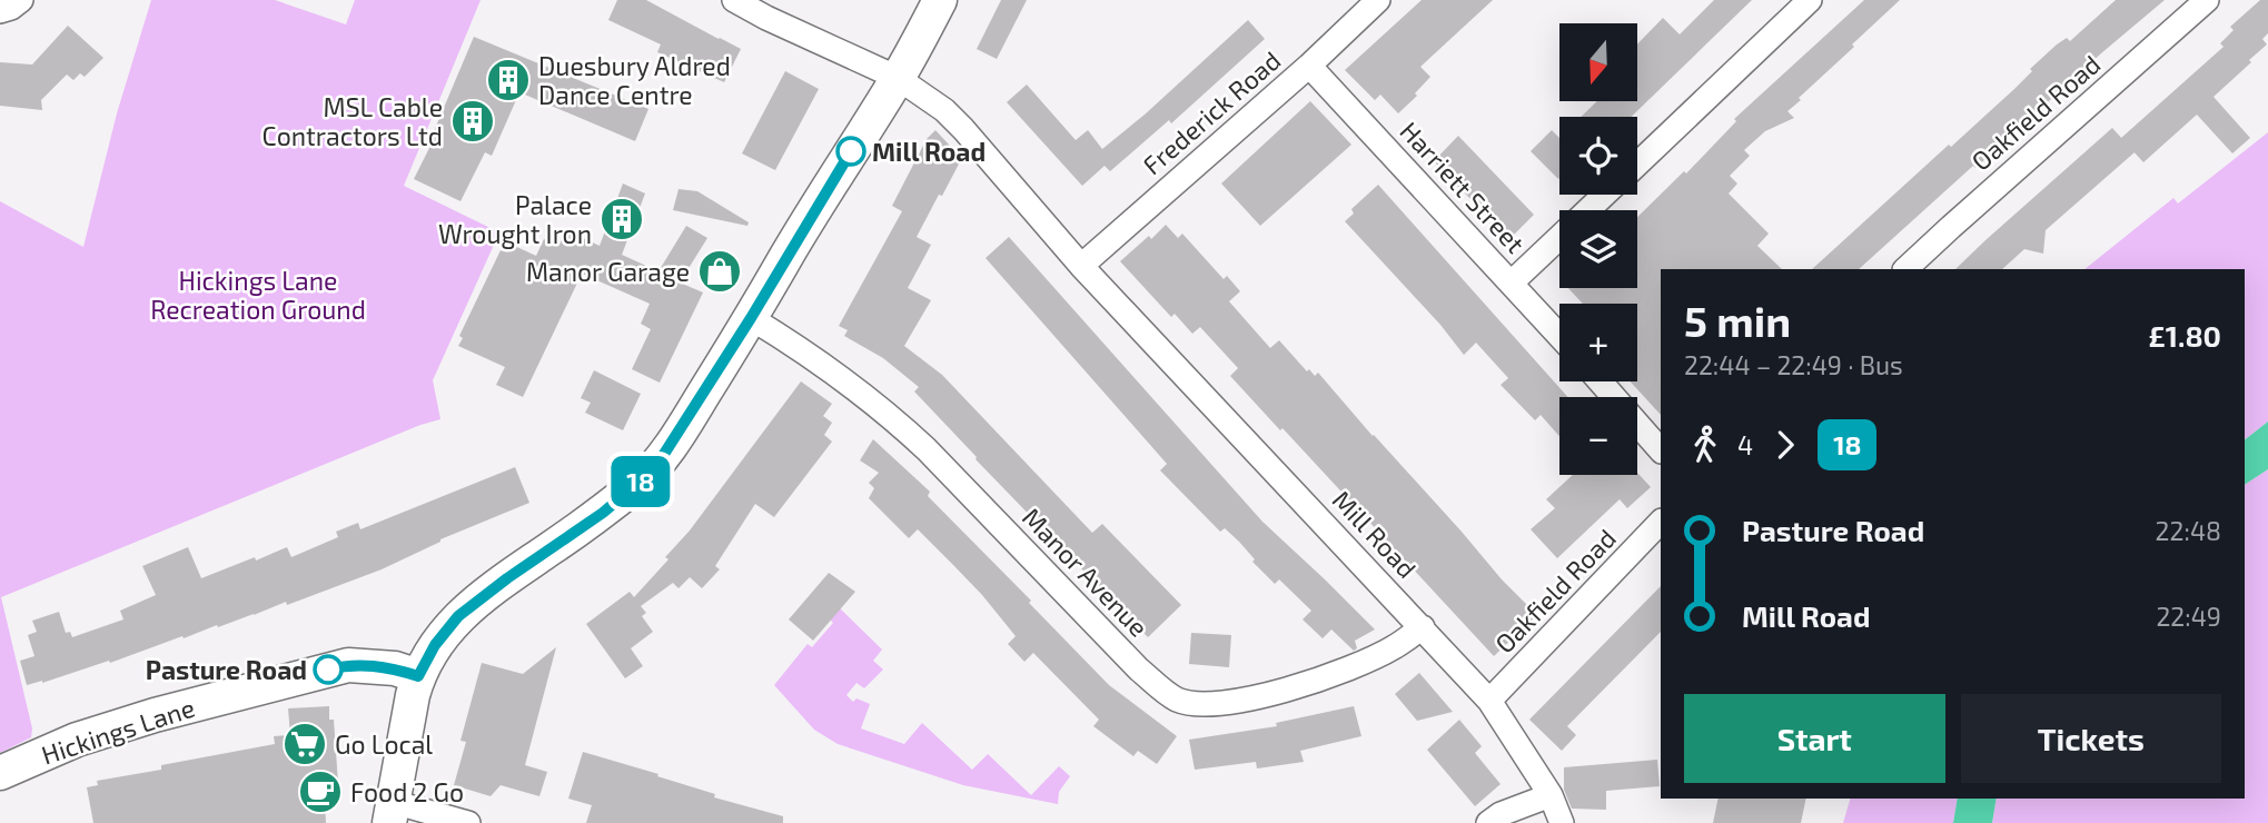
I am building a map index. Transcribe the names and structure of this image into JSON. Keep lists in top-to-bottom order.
{
  "streets": {
    "main road": ["Hickings Lane"],
    "street": [
      "Frederick Road",
      "Oakfield Road",
      "Harriett Street",
      "Mill Road",
      "Manor Avenue"
    ]
  },
  "crossings": [
    ["Frederick Road", "Harriett Street"],
    ["Frederick Road", "Mill Road"],
    ["Oakfield Road", "Mill Road"],
    ["Mill Road", "Manor Avenue"]
  ],
  "parks": ["Hickings Lane Recreation Ground"],
  "places": {
    "building": ["Duesbury Aldred Dance Centre", "MSL Cable Contractors Ltd", "Palace Wrought Iron"],
    "other": ["Mill Road", "Pasture Road"],
    "shop": ["Manor Garage"],
    "supermarket": ["Go Local"],
    "cafe": ["Food 2 Go"]
  },
  "lines": ["bus line 18"],
  "north": "bottom",
  "page": {
    "on_map": "18",
    "map_buttons": ["+", "−"],
    "heading": ["5 min", "22:44 – 22:49 · Bus", "£1.80"],
    "legs": ["4", "18"],
    "list": [
      {
        "name": "Pasture Road",
        "value": "22:48"
      },
      {
        "name": "Mill Road",
        "value": "22:49"
      }
    ],
    "buttons": ["Start", "Tickets"]
  }
}
